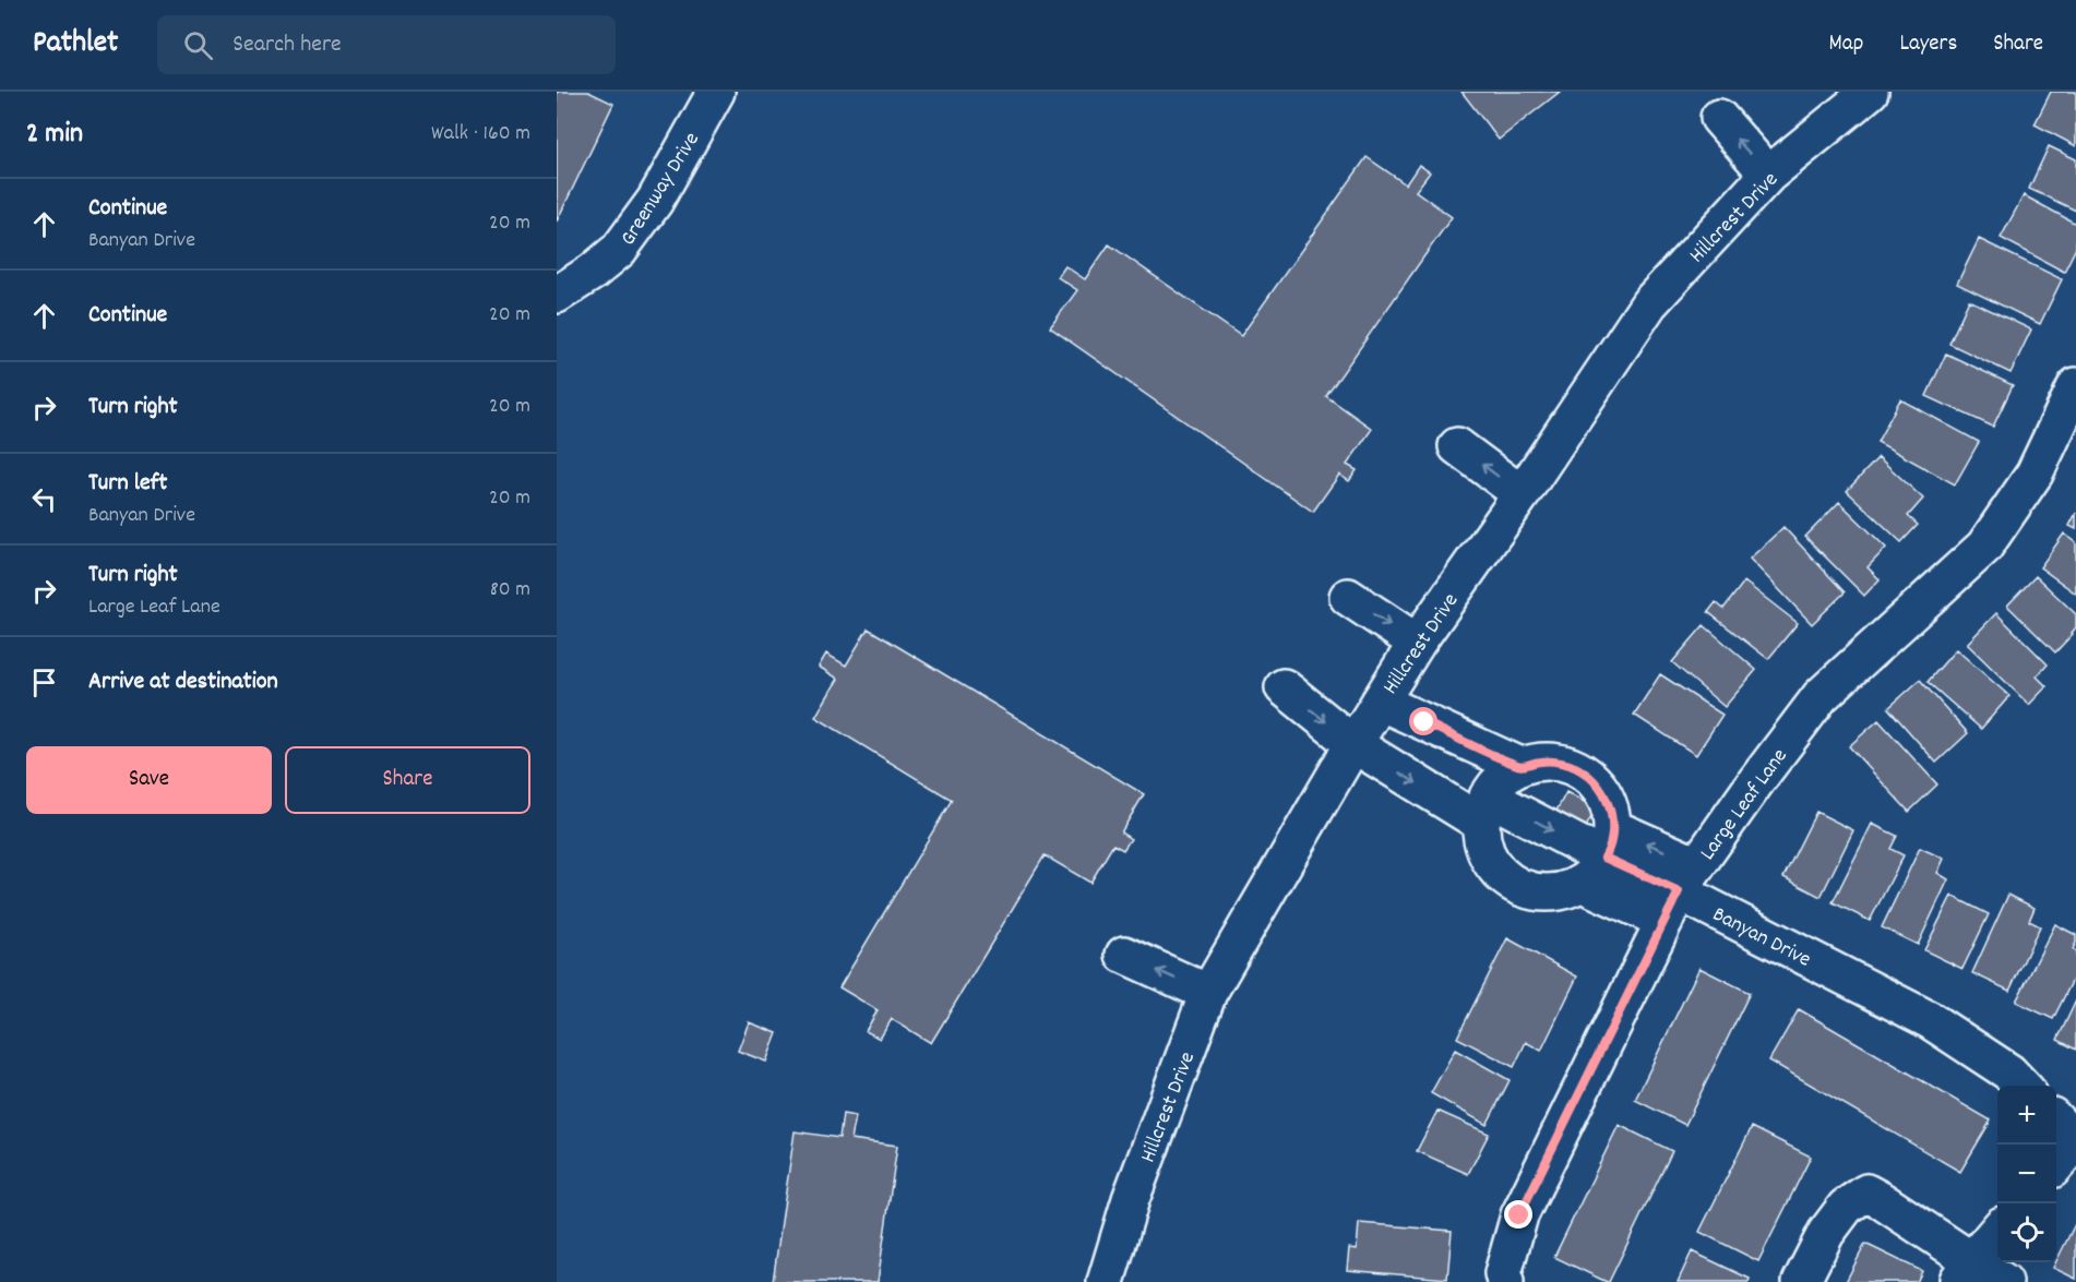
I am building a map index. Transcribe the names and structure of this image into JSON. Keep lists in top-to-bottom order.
{
  "streets": {
    "street": [
      "Greenway Drive",
      "Hillcrest Drive",
      "Large Leaf Lane",
      "Banyan Drive"
    ]
  },
  "crossings": [
    ["Hillcrest Drive", "Banyan Drive"],
    ["Large Leaf Lane", "Banyan Drive"]
  ],
  "page": {
    "header": "Pathlet",
    "search": "Search here",
    "nav": ["Map", "Layers", "Share"],
    "heading": ["2 min", "Walk · 160 m"],
    "list": [
      ["Continue", "Banyan Drive", "20 m"],
      ["Continue", "20 m"],
      ["Turn right", "20 m"],
      ["Turn left", "Banyan Drive", "20 m"],
      ["Turn right", "Large Leaf Lane", "80 m"],
      "Arrive at destination"
    ],
    "buttons": ["Save", "Share"],
    "map_buttons": ["+", "−"]
  }
}
